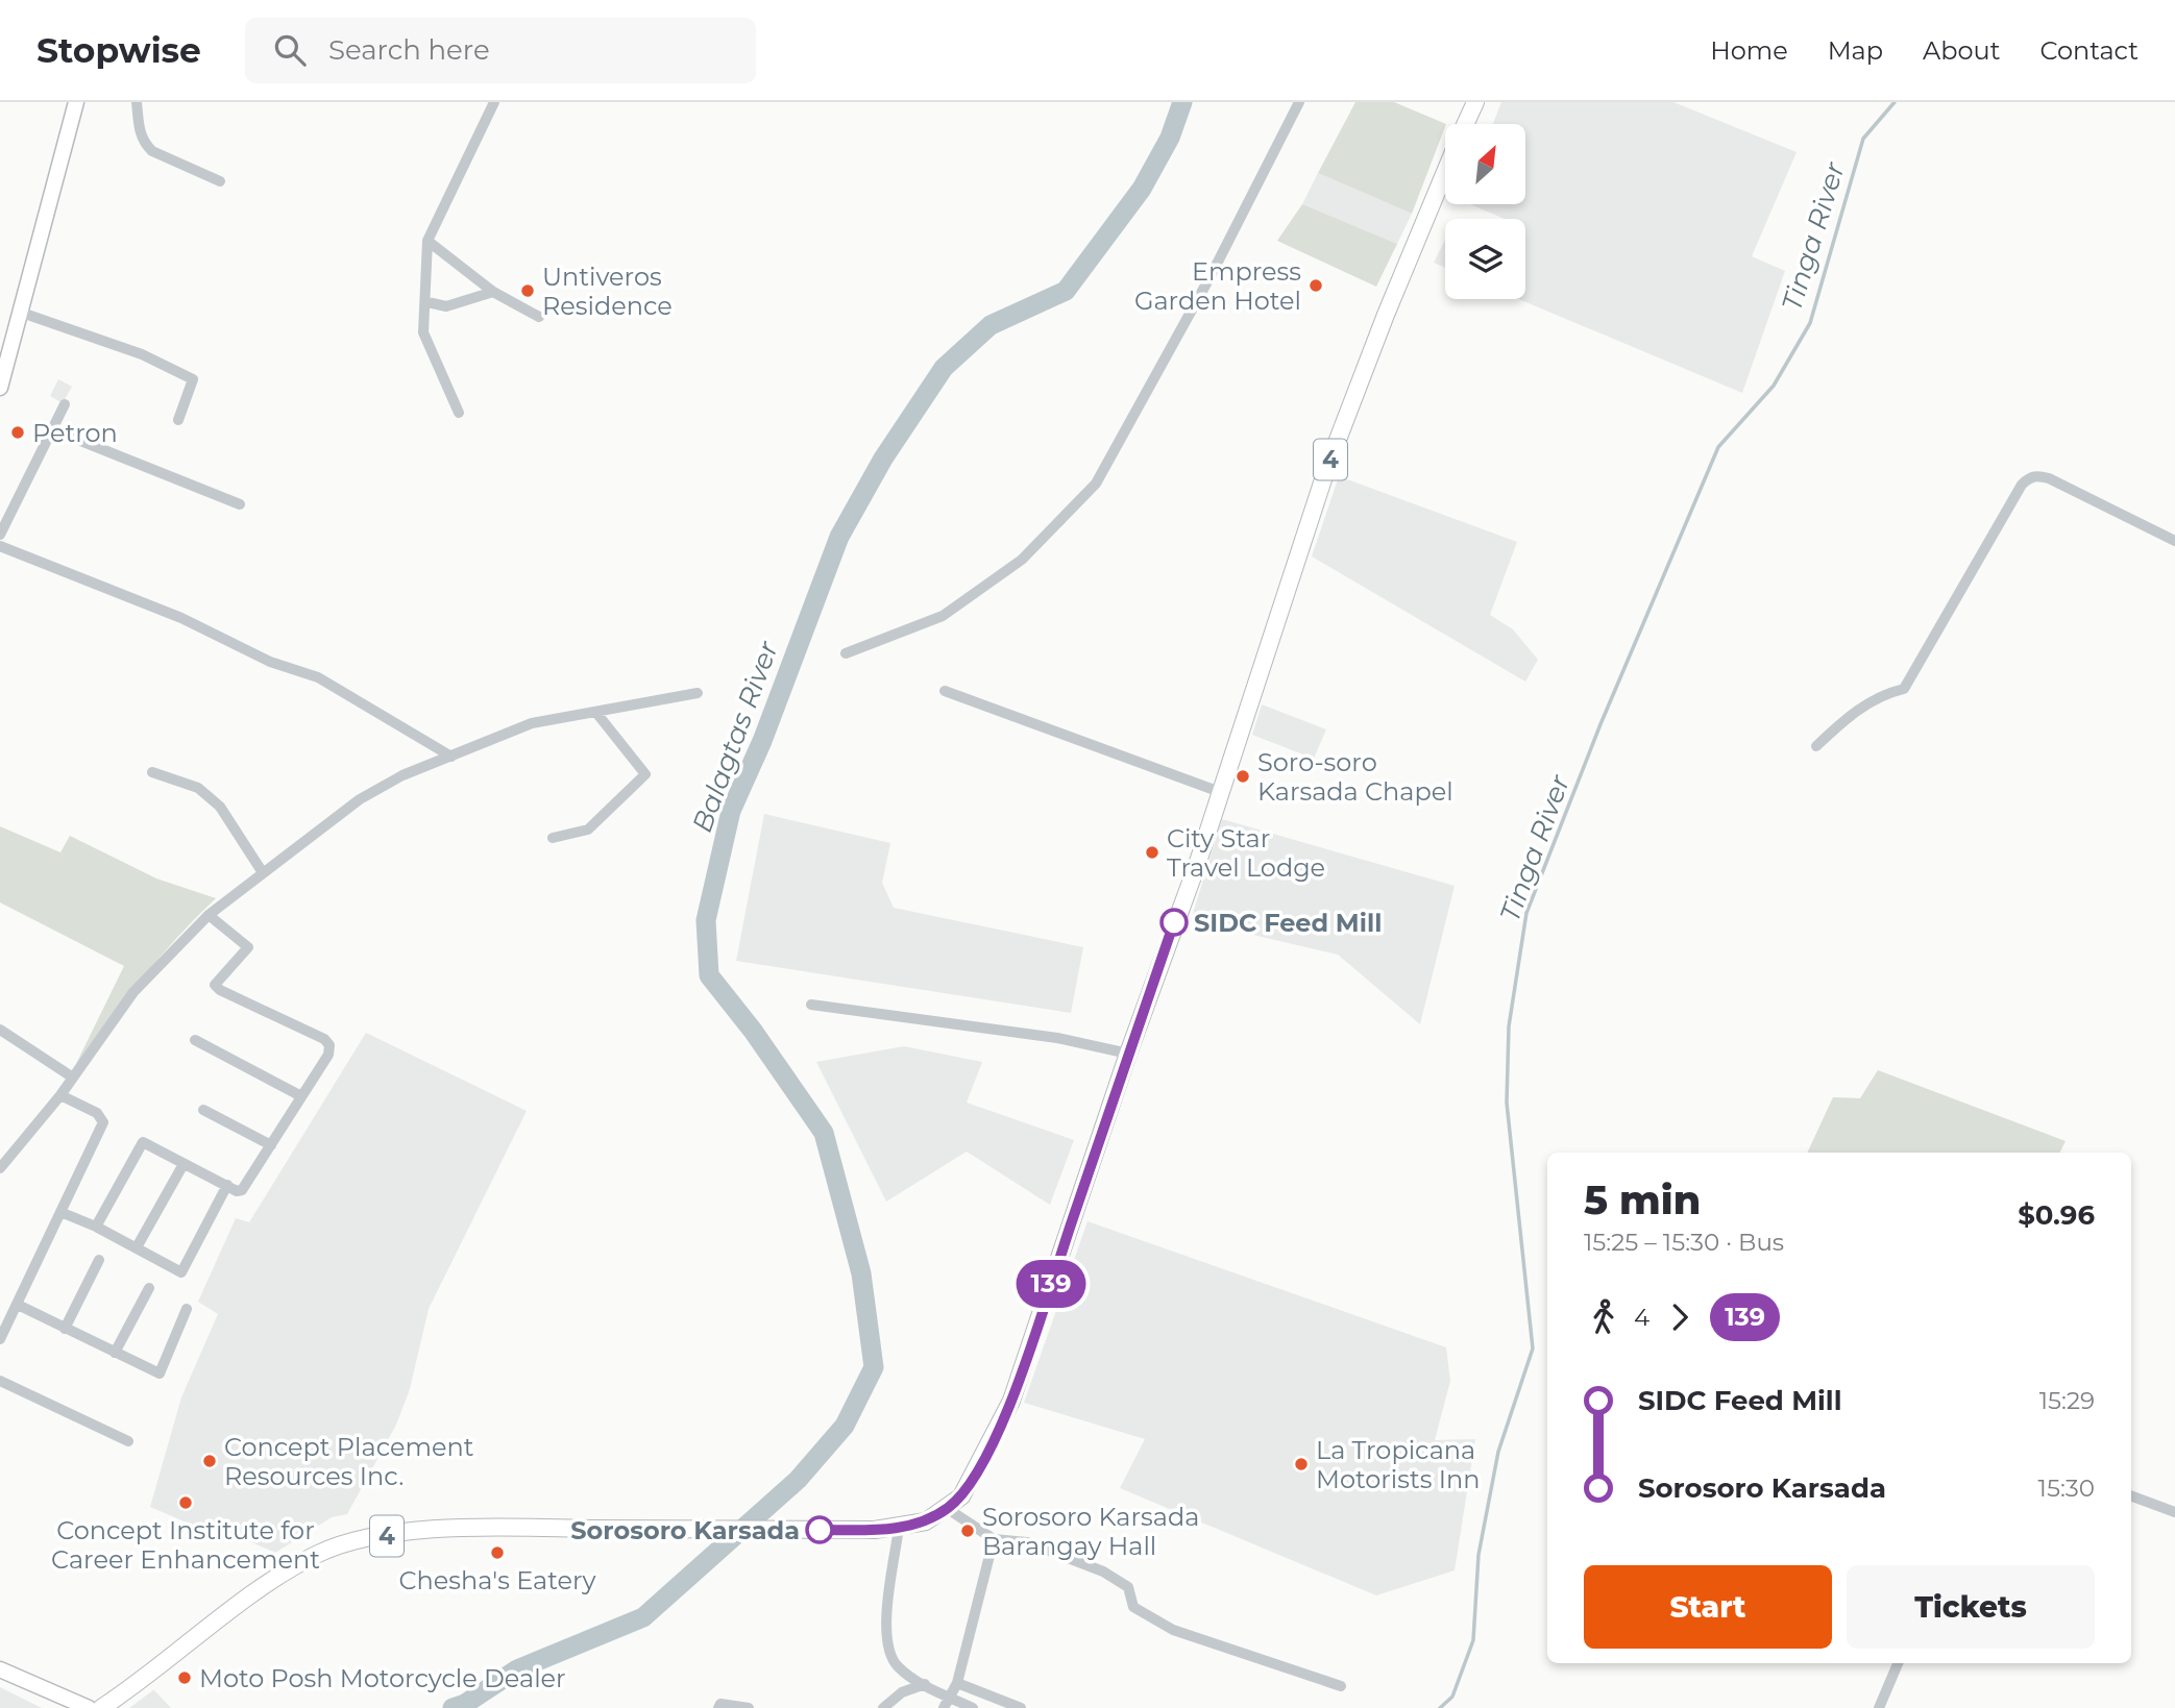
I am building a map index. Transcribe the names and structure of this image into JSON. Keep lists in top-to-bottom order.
{
  "streets": {
    "highway": ["4"]
  },
  "water": ["Tinga River", "Balagtas River"],
  "places": [
    "Empress Garden Hotel",
    "Untiveros Residence",
    "Petron",
    "Soro-soro Karsada Chapel",
    "City Star Travel Lodge",
    "SIDC Feed Mill",
    "Concept Placement Resources Inc.",
    "La Tropicana Motorists Inn",
    "Concept Institute for Career Enhancement",
    "Sorosoro Karsada",
    "Sorosoro Karsada Barangay Hall",
    "Chesha's Eatery",
    "Moto Posh Motorcycle Dealer"
  ],
  "lines": ["bus line 139"],
  "north": "top right",
  "page": {
    "header": "Stopwise",
    "search": "Search here",
    "nav": [
      "Home",
      "Map",
      "About",
      "Contact"
    ],
    "on_map": "139",
    "heading": ["5 min", "15:25 – 15:30 · Bus", "$0.96"],
    "legs": ["4", "139"],
    "list": [
      {
        "name": "SIDC Feed Mill",
        "value": "15:29"
      },
      {
        "name": "Sorosoro Karsada",
        "value": "15:30"
      }
    ],
    "buttons": ["Start", "Tickets"]
  }
}
